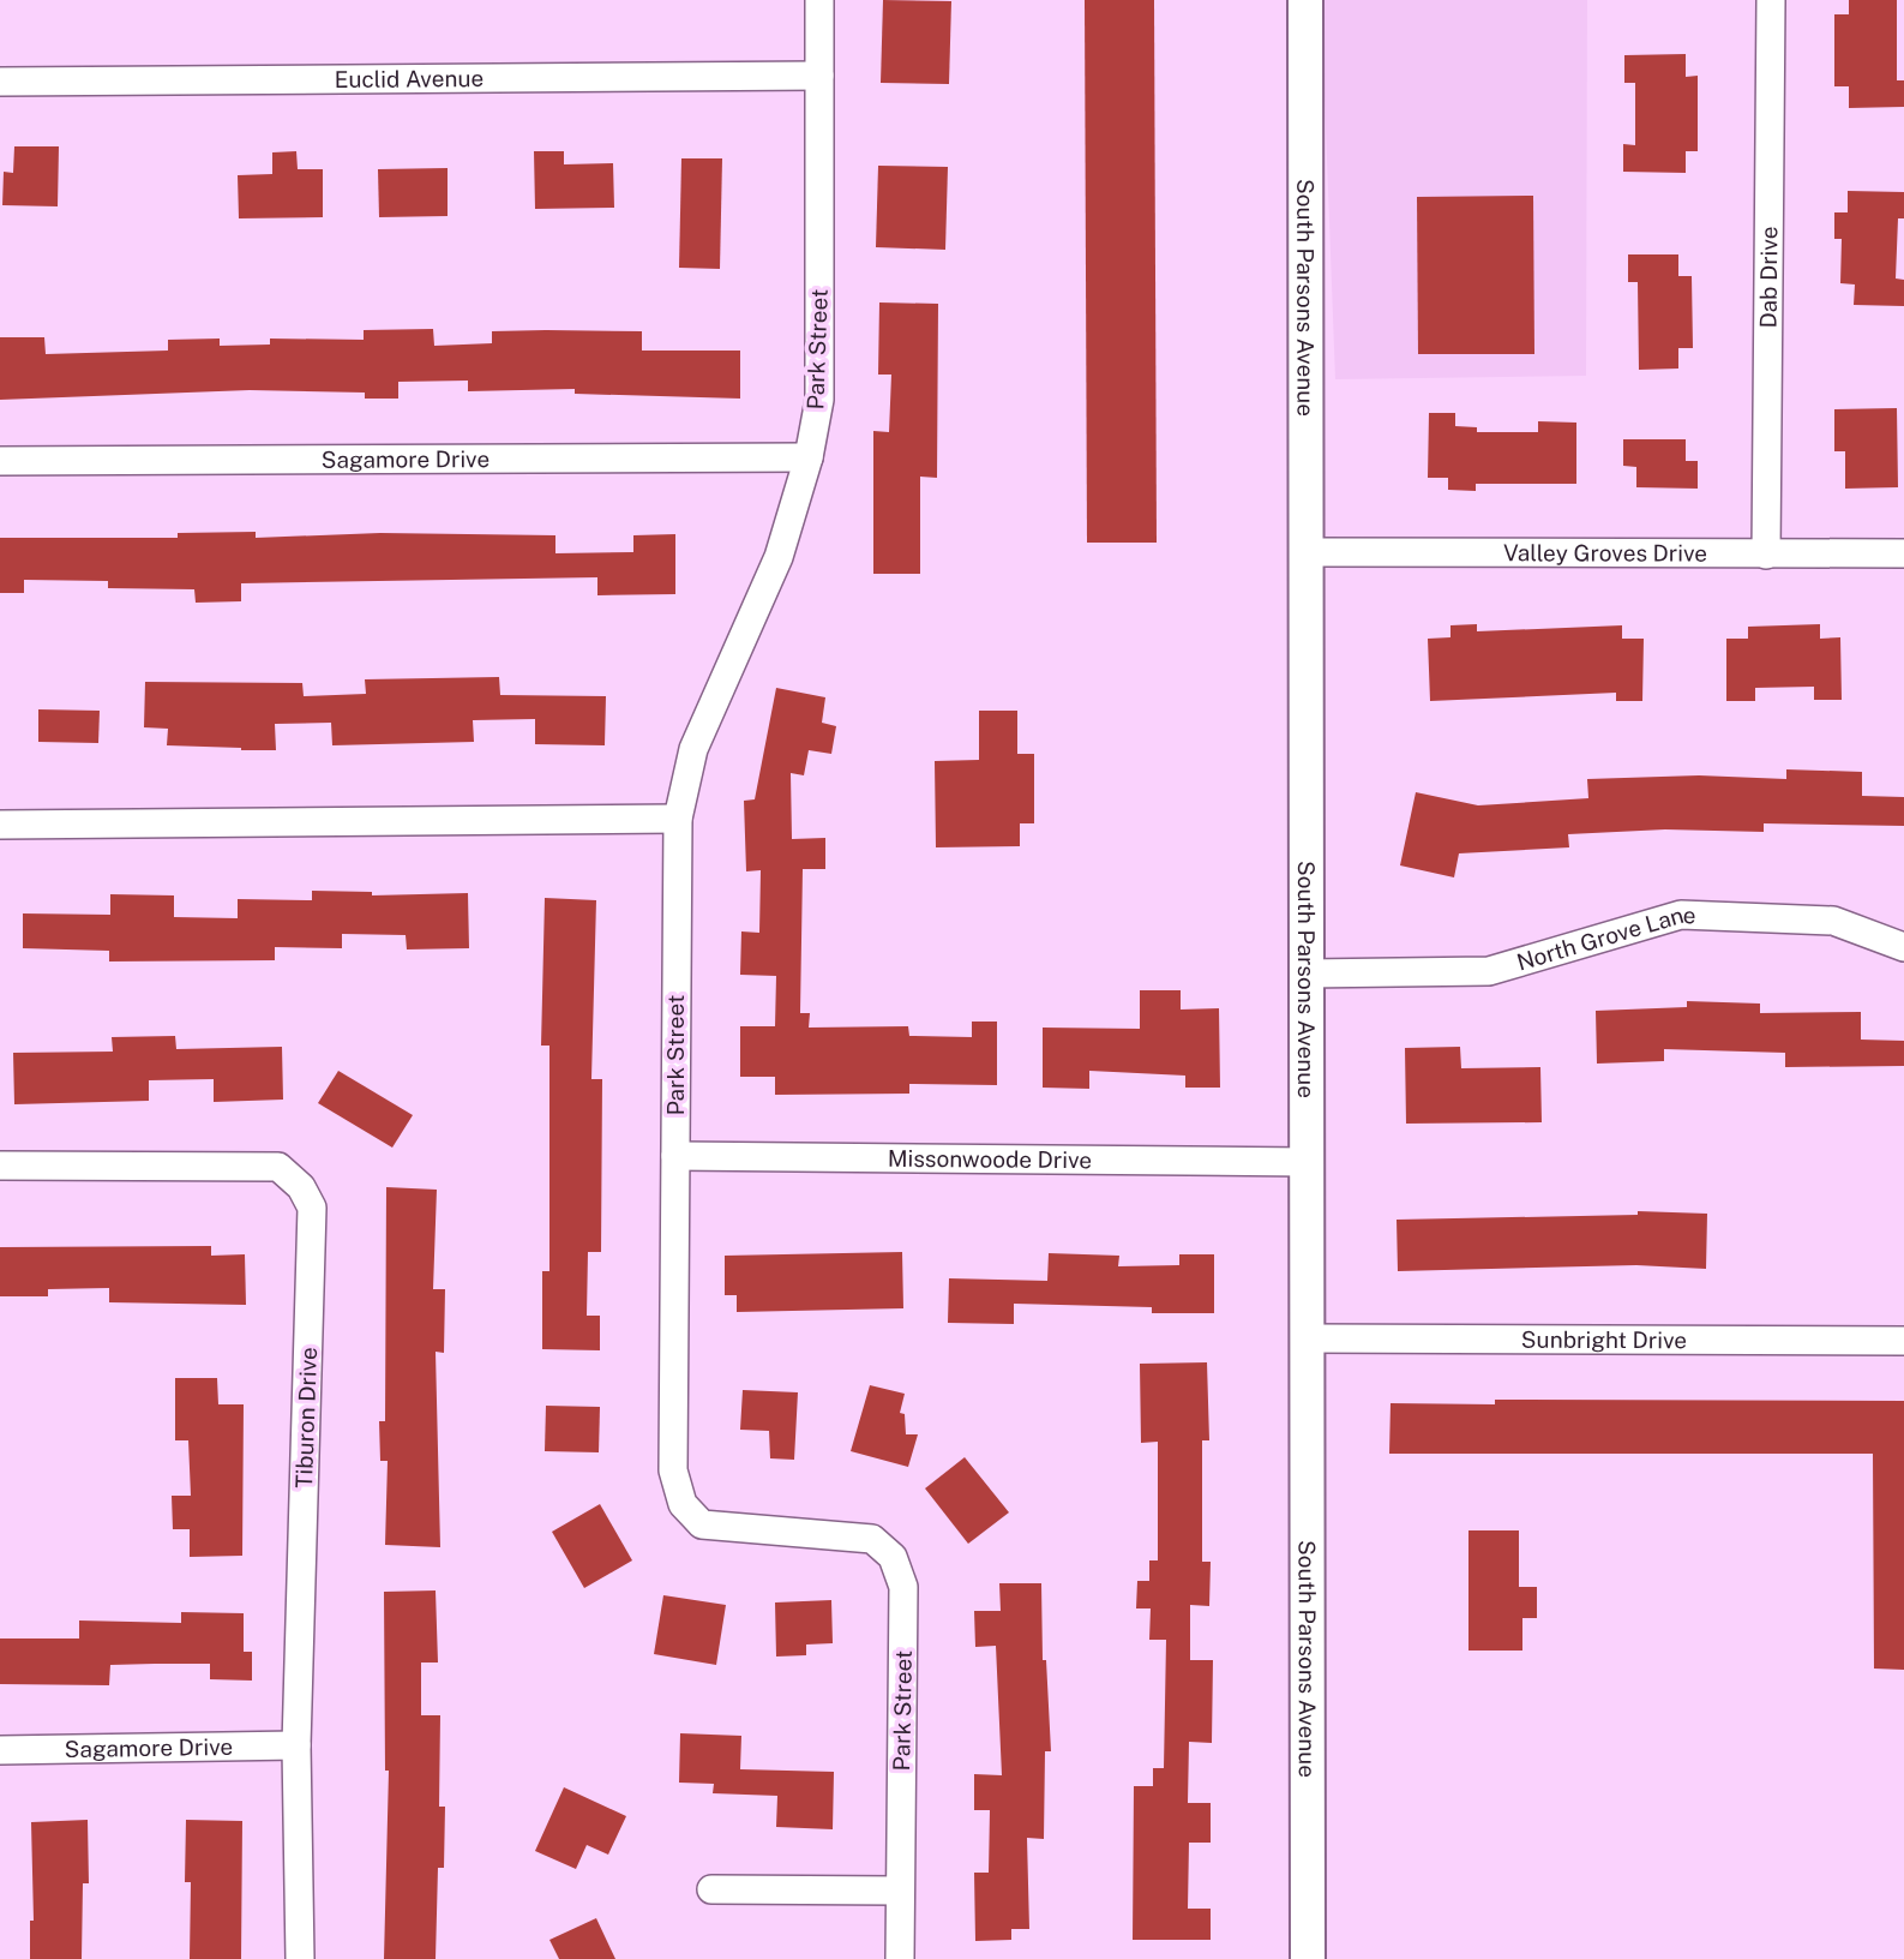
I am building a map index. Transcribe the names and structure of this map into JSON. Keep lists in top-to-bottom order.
{
  "streets": {
    "street": [
      "Euclid Avenue",
      "Dab Drive",
      "South Parsons Avenue",
      "Park Street",
      "Sagamore Drive",
      "Valley Groves Drive",
      "North Grove Lane",
      "Missonwoode Drive",
      "Sunbright Drive",
      "Tiburon Drive"
    ]
  },
  "crossings": [
    ["Euclid Avenue", "Park Street"],
    ["Dab Drive", "Valley Groves Drive"],
    ["South Parsons Avenue", "Valley Groves Drive"],
    ["South Parsons Avenue", "North Grove Lane"],
    ["South Parsons Avenue", "Missonwoode Drive"],
    ["South Parsons Avenue", "Sunbright Drive"],
    ["Park Street", "Sagamore Drive"],
    ["Park Street", "Missonwoode Drive"],
    ["Sagamore Drive", "Tiburon Drive"]
  ]
}
